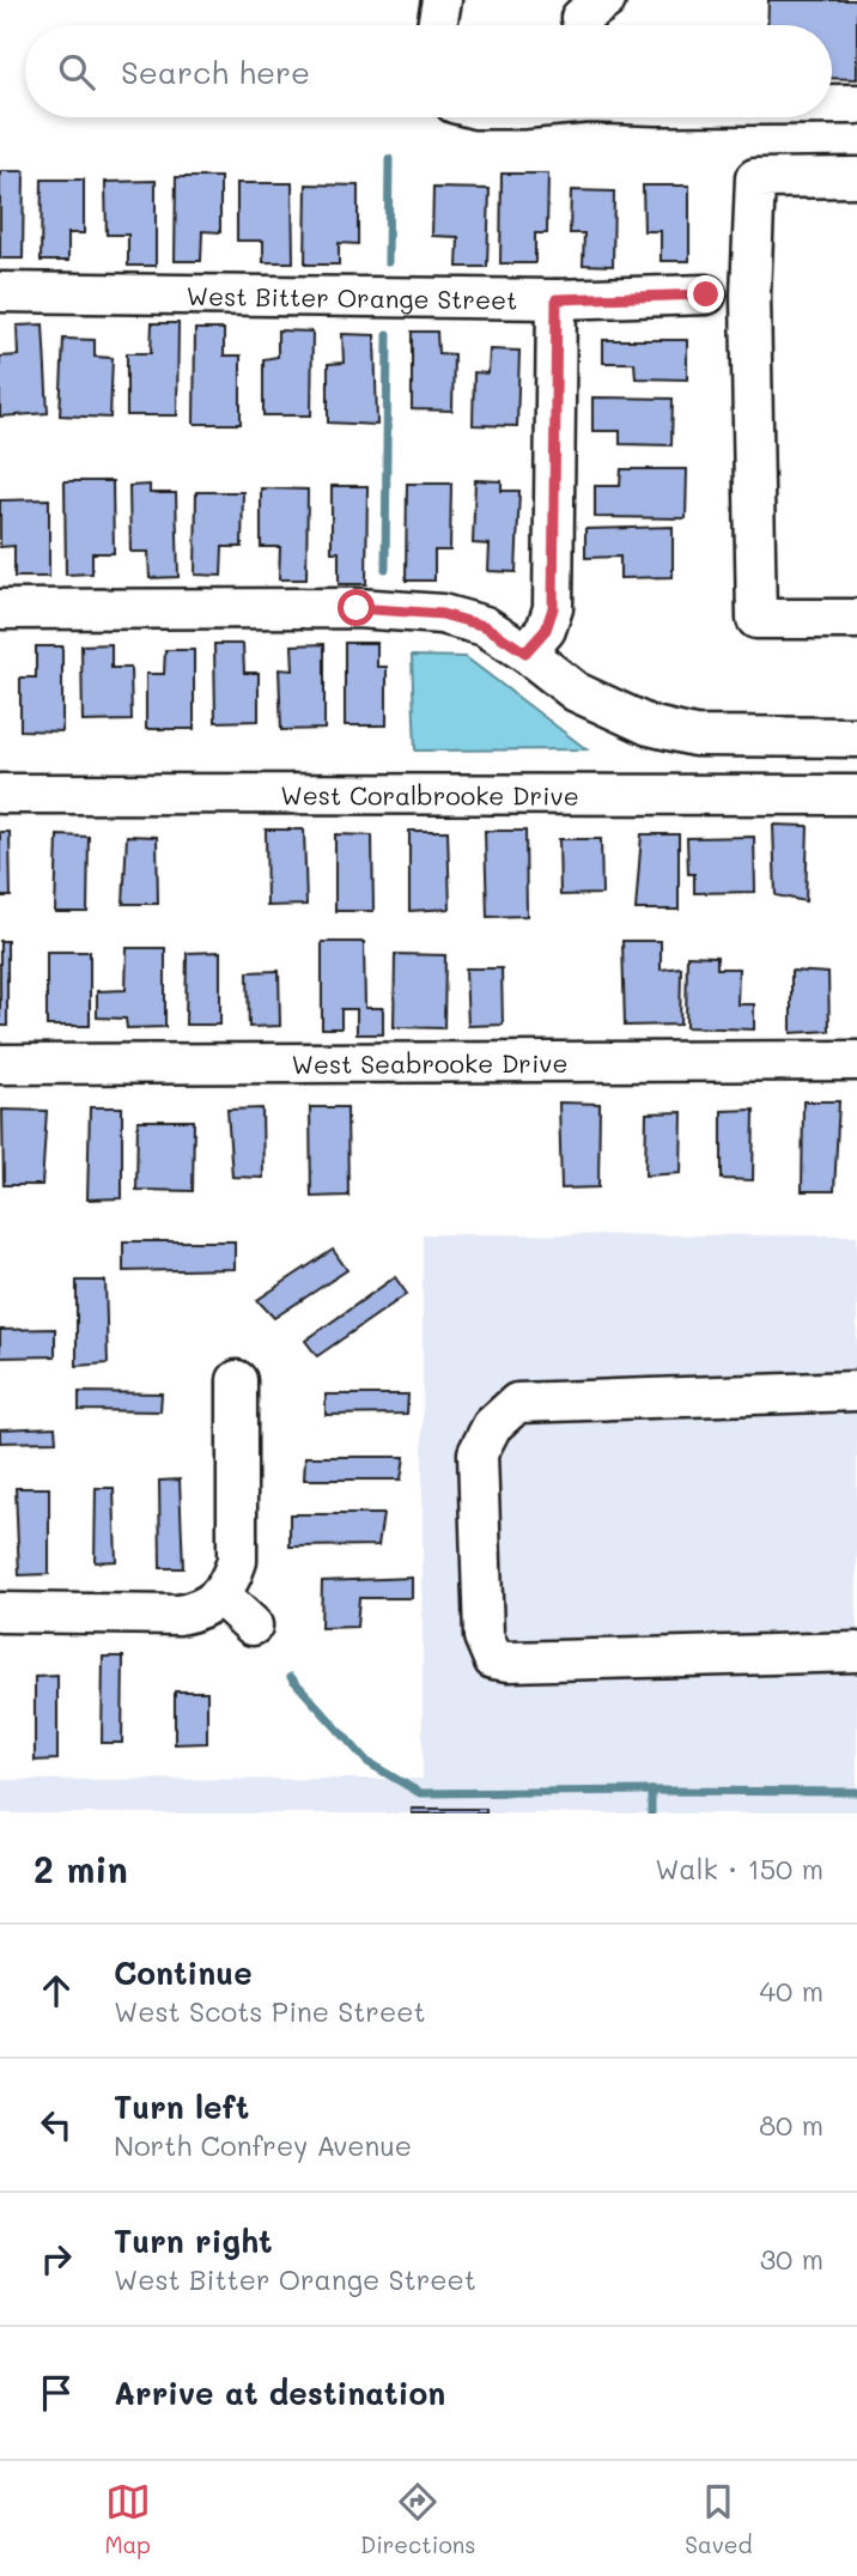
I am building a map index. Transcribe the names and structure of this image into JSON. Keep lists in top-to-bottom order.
{
  "streets": {
    "street": ["West Bitter Orange Street", "West Coralbrooke Drive", "West Seabrooke Drive"]
  },
  "page": {
    "search": "Search here",
    "heading": ["2 min", "Walk · 150 m"],
    "list": [
      ["Continue", "West Scots Pine Street", "40 m"],
      ["Turn left", "North Confrey Avenue", "80 m"],
      ["Turn right", "West Bitter Orange Street", "30 m"],
      "Arrive at destination"
    ],
    "nav": ["Map", "Directions", "Saved"]
  }
}
